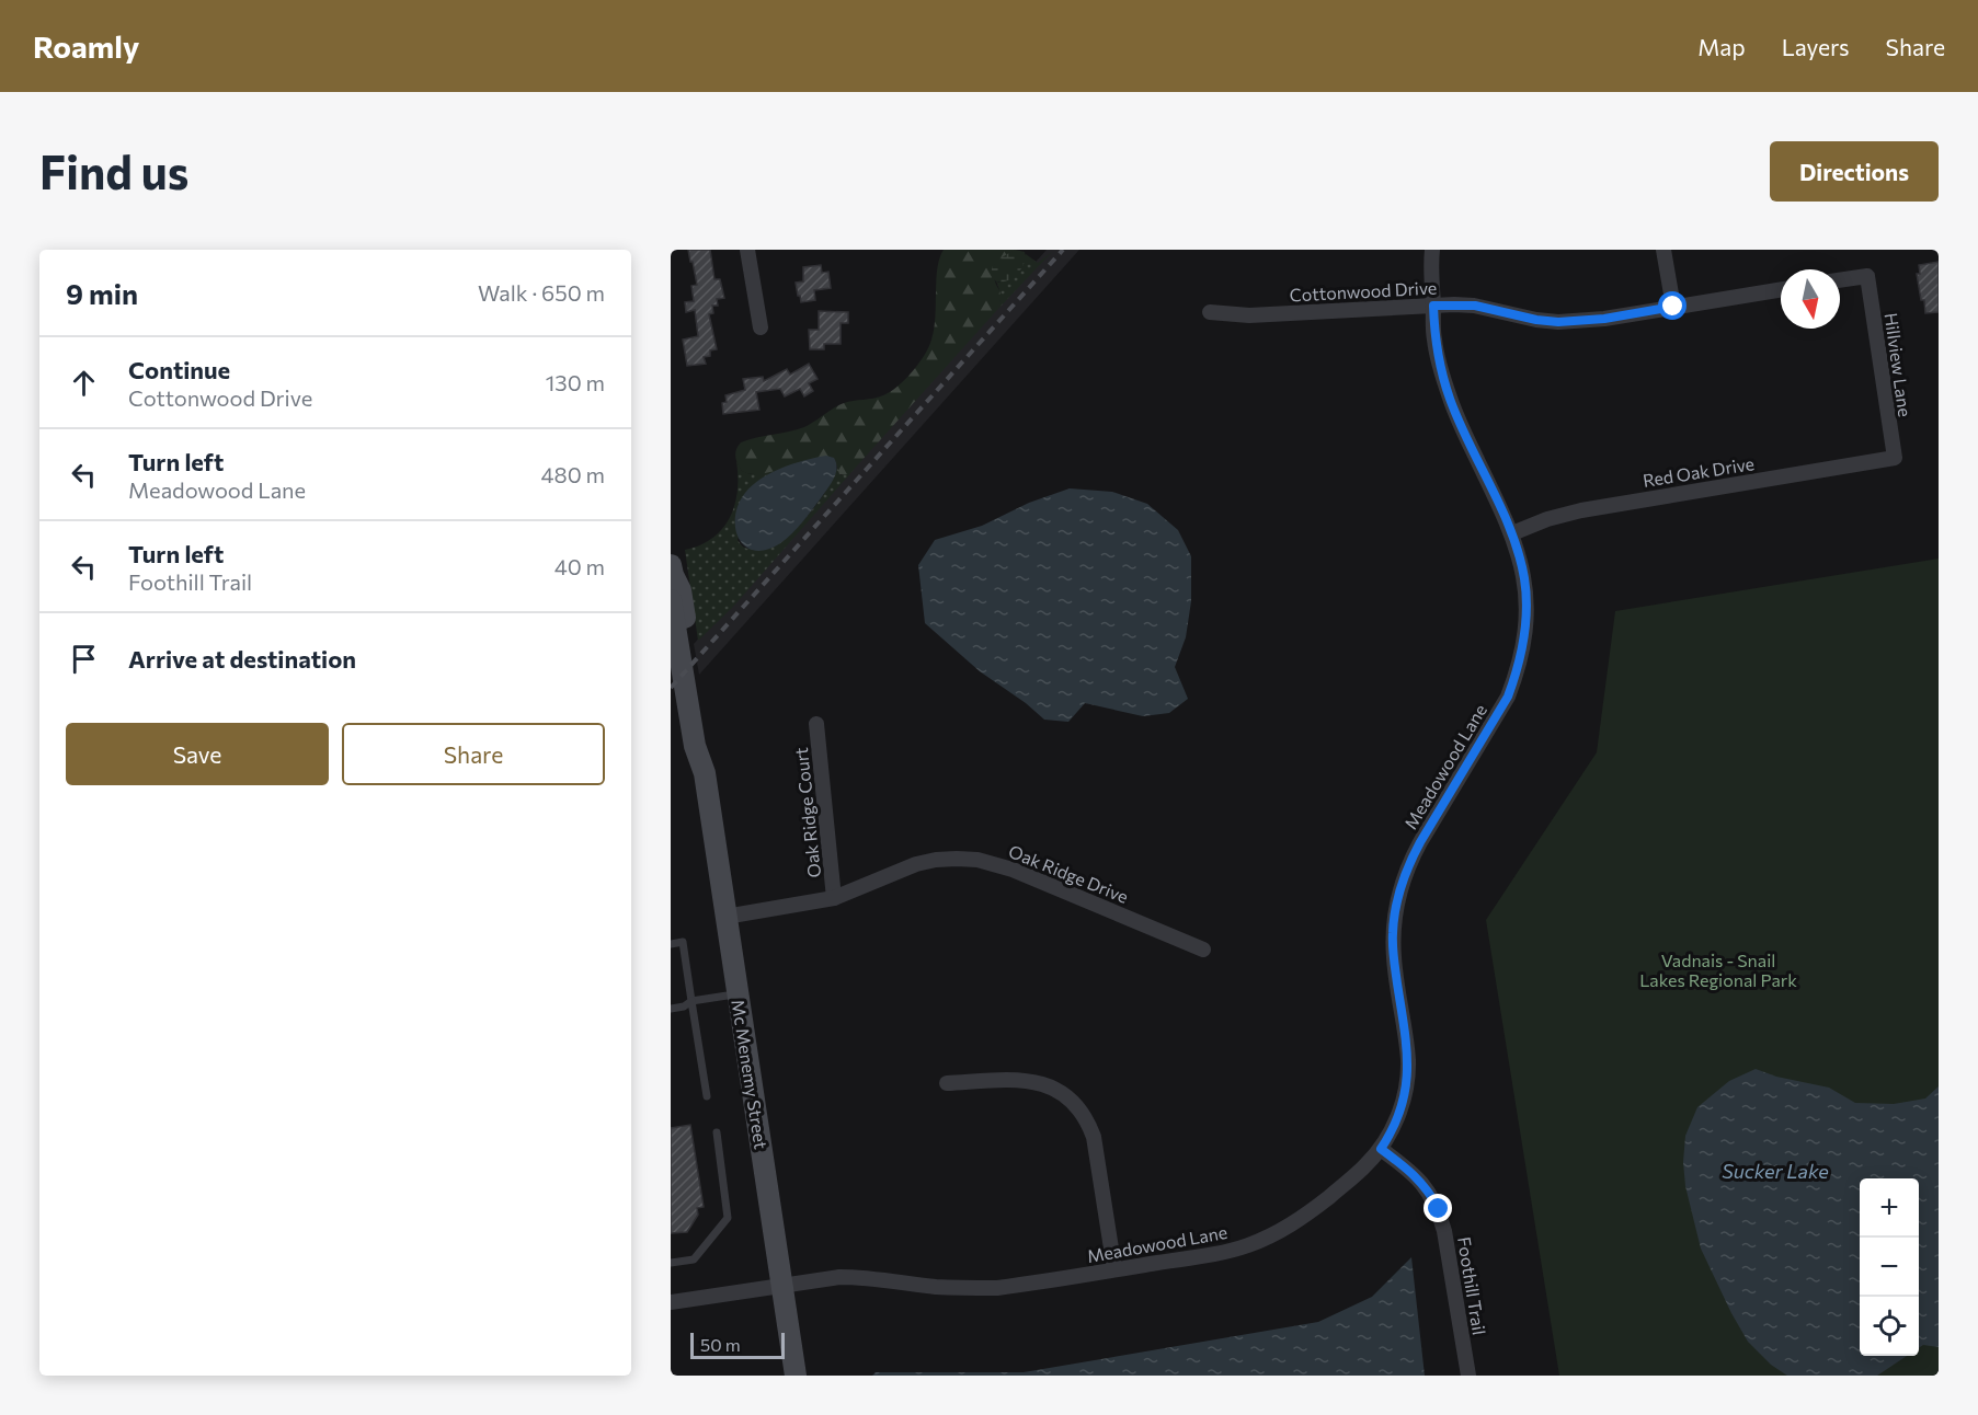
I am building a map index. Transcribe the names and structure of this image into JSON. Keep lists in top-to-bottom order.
{
  "streets": {
    "street": [
      "Cottonwood Drive",
      "Hillview Lane",
      "Red Oak Drive",
      "Meadowood Lane",
      "Oak Ridge Court",
      "Oak Ridge Drive",
      "Mc Menemy Street",
      "Foothill Trail"
    ]
  },
  "crossings": [
    ["Cottonwood Drive", "Meadowood Lane"],
    ["Hillview Lane", "Red Oak Drive"],
    ["Red Oak Drive", "Meadowood Lane"],
    ["Meadowood Lane", "Mc Menemy Street"],
    ["Meadowood Lane", "Foothill Trail"],
    ["Oak Ridge Court", "Oak Ridge Drive"],
    ["Oak Ridge Drive", "Mc Menemy Street"]
  ],
  "water": ["Sucker Lake"],
  "parks": ["Vadnais - Snail Lakes Regional Park"],
  "scale_bar": "50 m",
  "north": "bottom",
  "page": {
    "header": "Roamly",
    "nav": ["Map", "Layers", "Share"],
    "buttons": [
      "Directions",
      ["Save", "Share"]
    ],
    "title": "Find us",
    "heading": ["9 min", "Walk · 650 m"],
    "list": [
      ["Continue", "Cottonwood Drive", "130 m"],
      ["Turn left", "Meadowood Lane", "480 m"],
      ["Turn left", "Foothill Trail", "40 m"],
      "Arrive at destination"
    ],
    "map_buttons": ["+", "−"],
    "scale": "50 m"
  }
}
